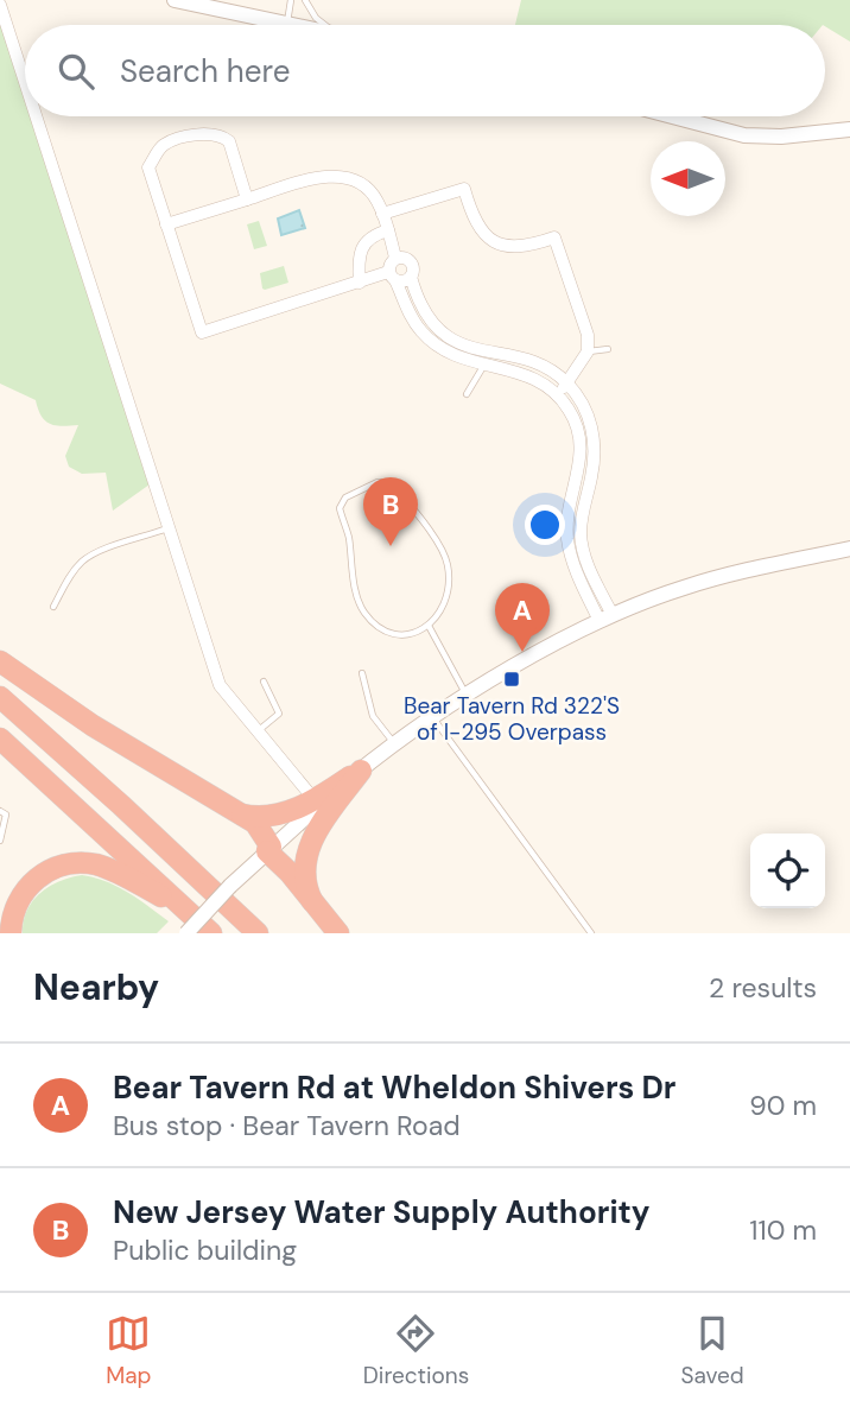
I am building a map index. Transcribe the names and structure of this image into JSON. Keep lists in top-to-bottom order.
{
  "places": {
    "transit": ["Bear Tavern Rd 322'S of I-295 Overpass"]
  },
  "north": "left",
  "page": {
    "search": "Search here",
    "pins": ["B", "A"],
    "heading": ["Nearby", "2 results"],
    "list": [
      {
        "mark": "A",
        "name": "Bear Tavern Rd at Wheldon Shivers Dr",
        "note": "Bus stop · Bear Tavern Road",
        "value": "90 m"
      },
      {
        "mark": "B",
        "name": "New Jersey Water Supply Authority",
        "note": "Public building",
        "value": "110 m"
      }
    ],
    "nav": ["Map", "Directions", "Saved"]
  }
}
